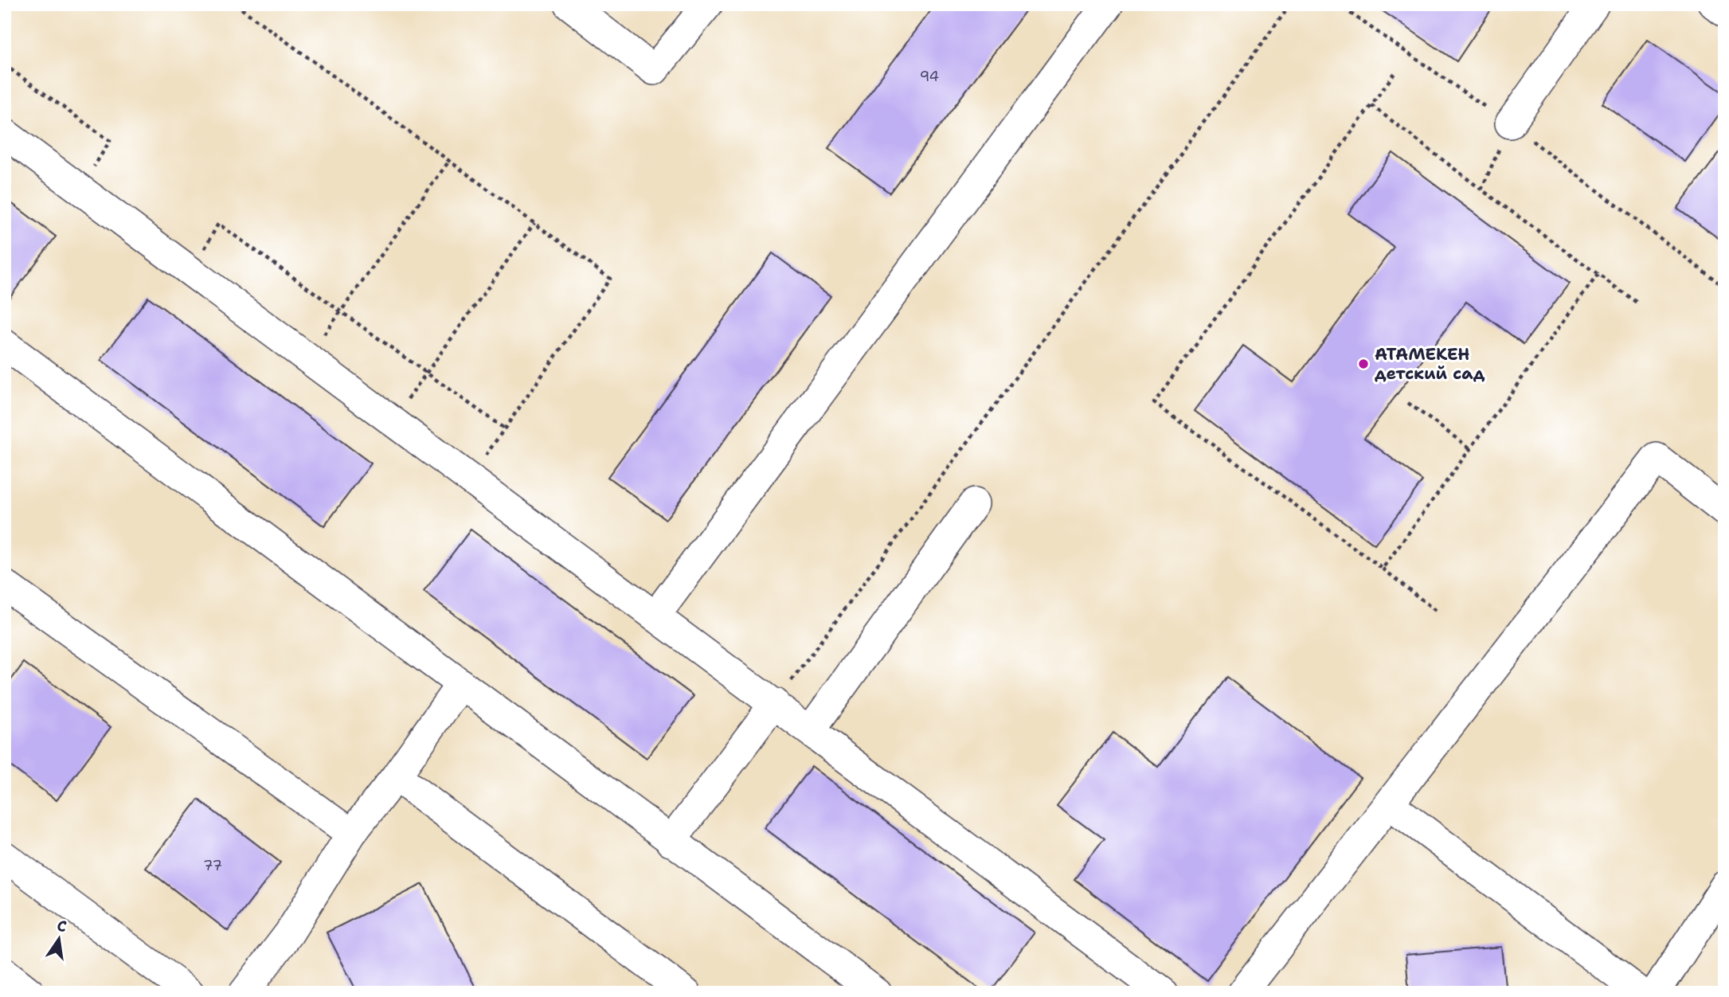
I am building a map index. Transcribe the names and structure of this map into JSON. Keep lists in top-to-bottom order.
{
  "places": ["АТАМЕКЕН детский сад"],
  "house_numbers": ["94", "77"],
  "north": "top"
}
